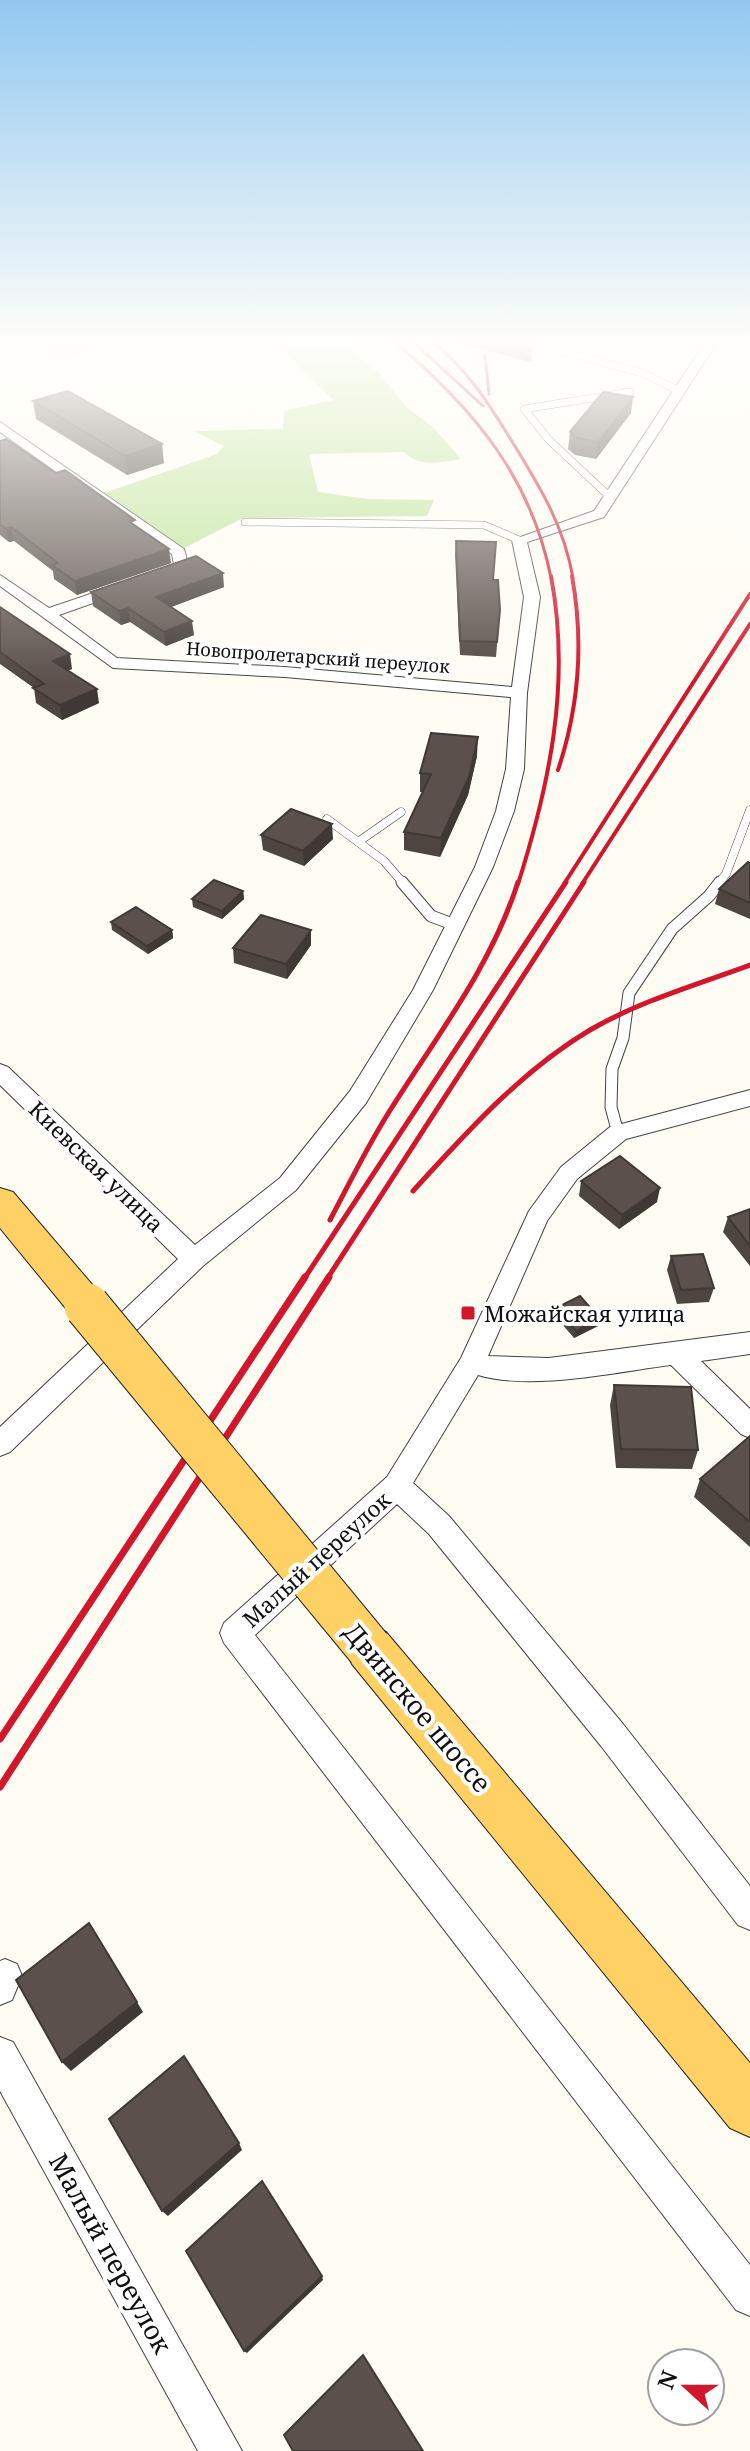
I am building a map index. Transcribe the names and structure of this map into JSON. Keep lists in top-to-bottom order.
{
  "streets": {
    "main road": ["Двинское шоссе"],
    "street": ["Новопролетарский переулок", "Киевская улица", "Малый переулок"]
  },
  "places": {
    "transit": ["Можайская улица"]
  },
  "north": "left"
}
